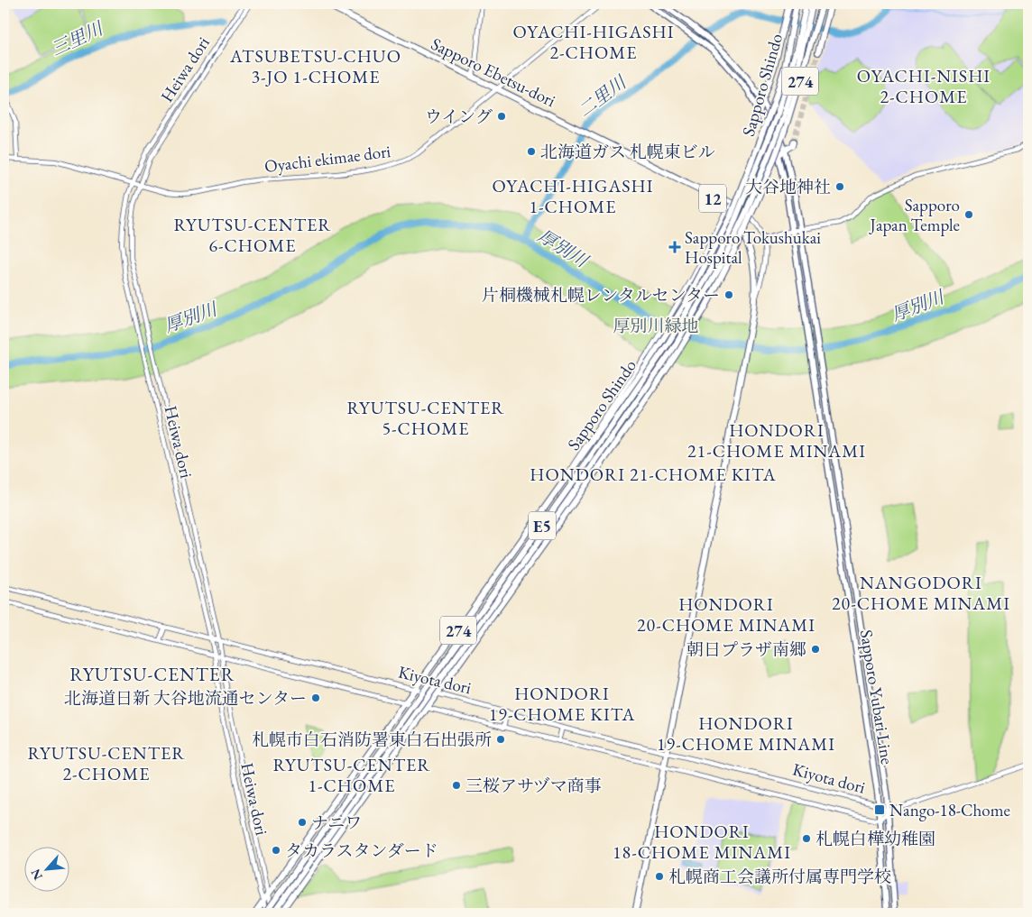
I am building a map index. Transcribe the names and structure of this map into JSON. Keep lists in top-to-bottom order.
{
  "streets": {
    "highway": [
      "Sapporo Ebetsu-dori",
      "274",
      "Sapporo Shindo",
      "12",
      "E5"
    ],
    "main road": ["Sapporo Yubari Line"],
    "street": ["Heiwa dori", "Oyachi ekimae dori", "Kiyota dori"]
  },
  "crossings": [
    ["Heiwa dori", "Sapporo Shindo"],
    ["Heiwa dori", "Oyachi ekimae dori"],
    ["Heiwa dori", "E5"],
    ["Heiwa dori", "Kiyota dori"],
    ["Sapporo Ebetsu-dori", "Oyachi ekimae dori"],
    ["Sapporo Ebetsu-dori", "Kiyota dori"],
    ["Sapporo Shindo", "Kiyota dori"],
    ["Kiyota dori", "Sapporo Yubari Line"]
  ],
  "districts": [
    "OYACHI-HIGASHI 2-CHOME",
    "ATSUBETSU-CHUO 3-JO 1-CHOME",
    "OYACHI-NISHI 2-CHOME",
    "OYACHI-HIGASHI 1-CHOME",
    "RYUTSU-CENTER 6-CHOME",
    "RYUTSU-CENTER 5-CHOME",
    "HONDORI 21-CHOME MINAMI",
    "HONDORI 21-CHOME KITA",
    "NANGODORI 20-CHOME MINAMI",
    "HONDORI 20-CHOME MINAMI",
    "RYUTSU-CENTER",
    "HONDORI 19-CHOME KITA",
    "HONDORI 19-CHOME MINAMI",
    "RYUTSU-CENTER 2-CHOME",
    "RYUTSU-CENTER 1-CHOME",
    "HONDORI 18-CHOME MINAMI"
  ],
  "water": ["三里川", "二里川", "厚別川"],
  "parks": ["厚別川緑地"],
  "places": {
    "other": [
      "ウイング",
      "北海道ガス 札幌東ビル",
      "大谷地神社",
      "Sapporo Japan Temple",
      "片桐機械札幌レンタルセンター",
      "朝日プラザ南郷",
      "北海道日新 大谷地流通センター",
      "札幌市白石消防署東白石出張所",
      "三桜アサヅマ商事",
      "ナニワ",
      "札幌白樺幼稚園",
      "タカラスタンダード",
      "札幌商工会議所付属専門学校"
    ],
    "health": ["Sapporo Tokushukai Hospital"],
    "transit": ["Nango-18-Chome"]
  },
  "north": "bottom left"
}
